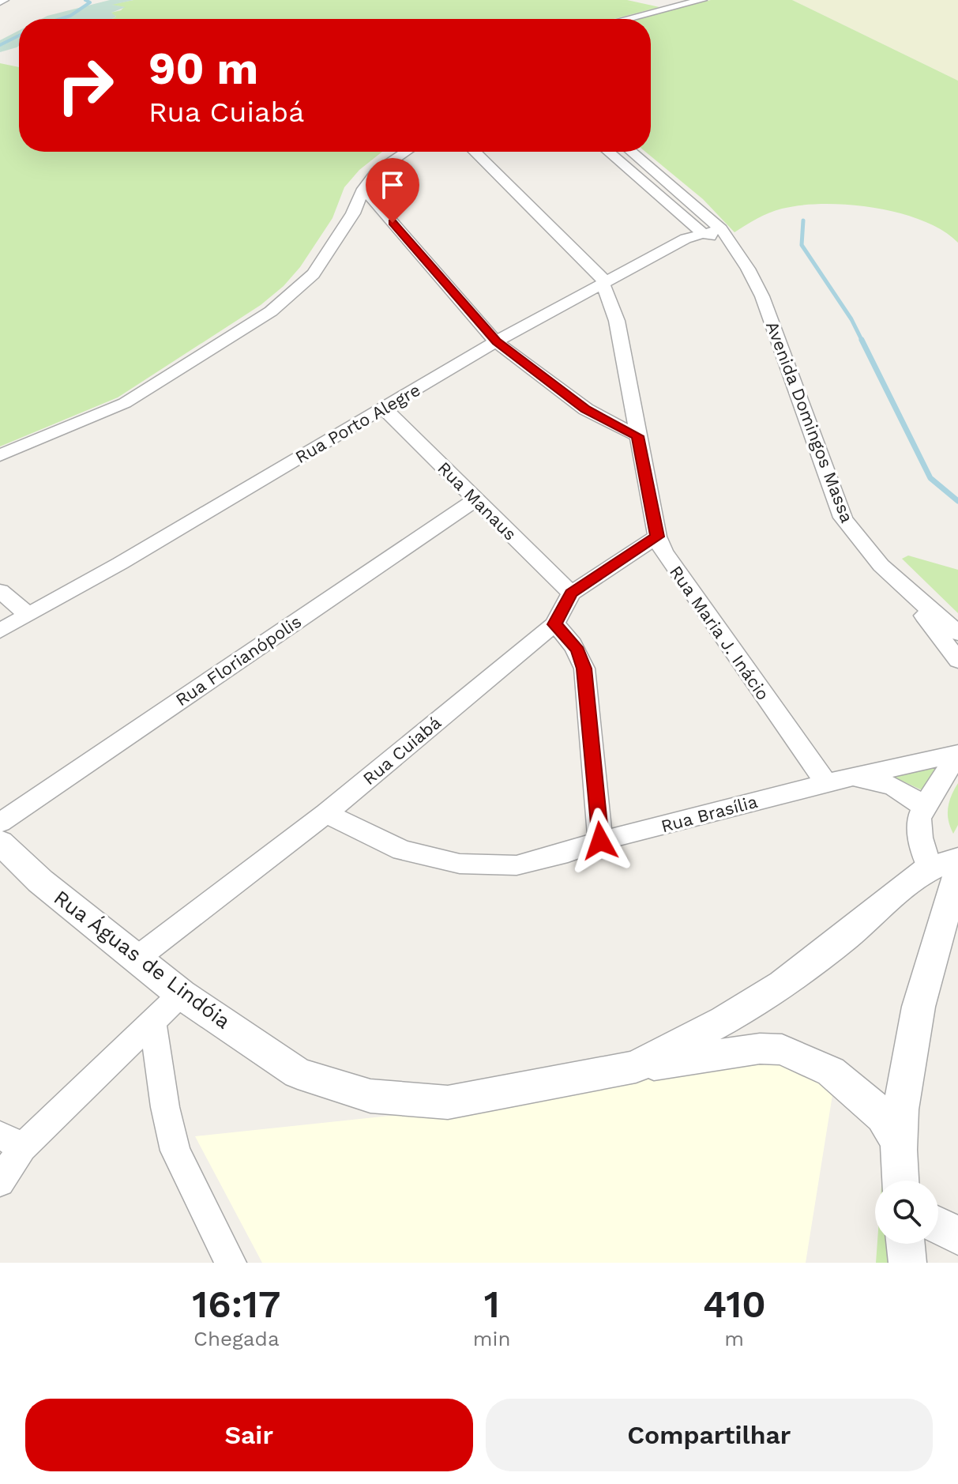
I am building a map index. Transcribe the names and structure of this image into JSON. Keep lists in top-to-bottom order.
{
  "streets": {
    "street": [
      "Avenida Domingos Massa",
      "Rua Porto Alegre",
      "Rua Manaus",
      "Rua Maria J. Inácio",
      "Rua Florianópolis",
      "Rua Cuiabá",
      "Rua Brasília",
      "Rua Águas de Lindóia"
    ]
  },
  "crossings": [
    ["Avenida Domingos Massa", "Rua Porto Alegre"],
    ["Rua Porto Alegre", "Rua Manaus"],
    ["Rua Porto Alegre", "Rua Maria J. Inácio"],
    ["Rua Manaus", "Rua Florianópolis"],
    ["Rua Manaus", "Rua Cuiabá"],
    ["Rua Maria J. Inácio", "Rua Cuiabá"],
    ["Rua Maria J. Inácio", "Rua Brasília"],
    ["Rua Cuiabá", "Rua Brasília"],
    ["Rua Cuiabá", "Rua Águas de Lindóia"]
  ],
  "page": {
    "turn": ["90 m", "Rua Cuiabá"],
    "eta": [
      "16:17",
      "Chegada",
      "1",
      "min",
      "410",
      "m"
    ],
    "buttons": ["Sair", "Compartilhar"]
  }
}
